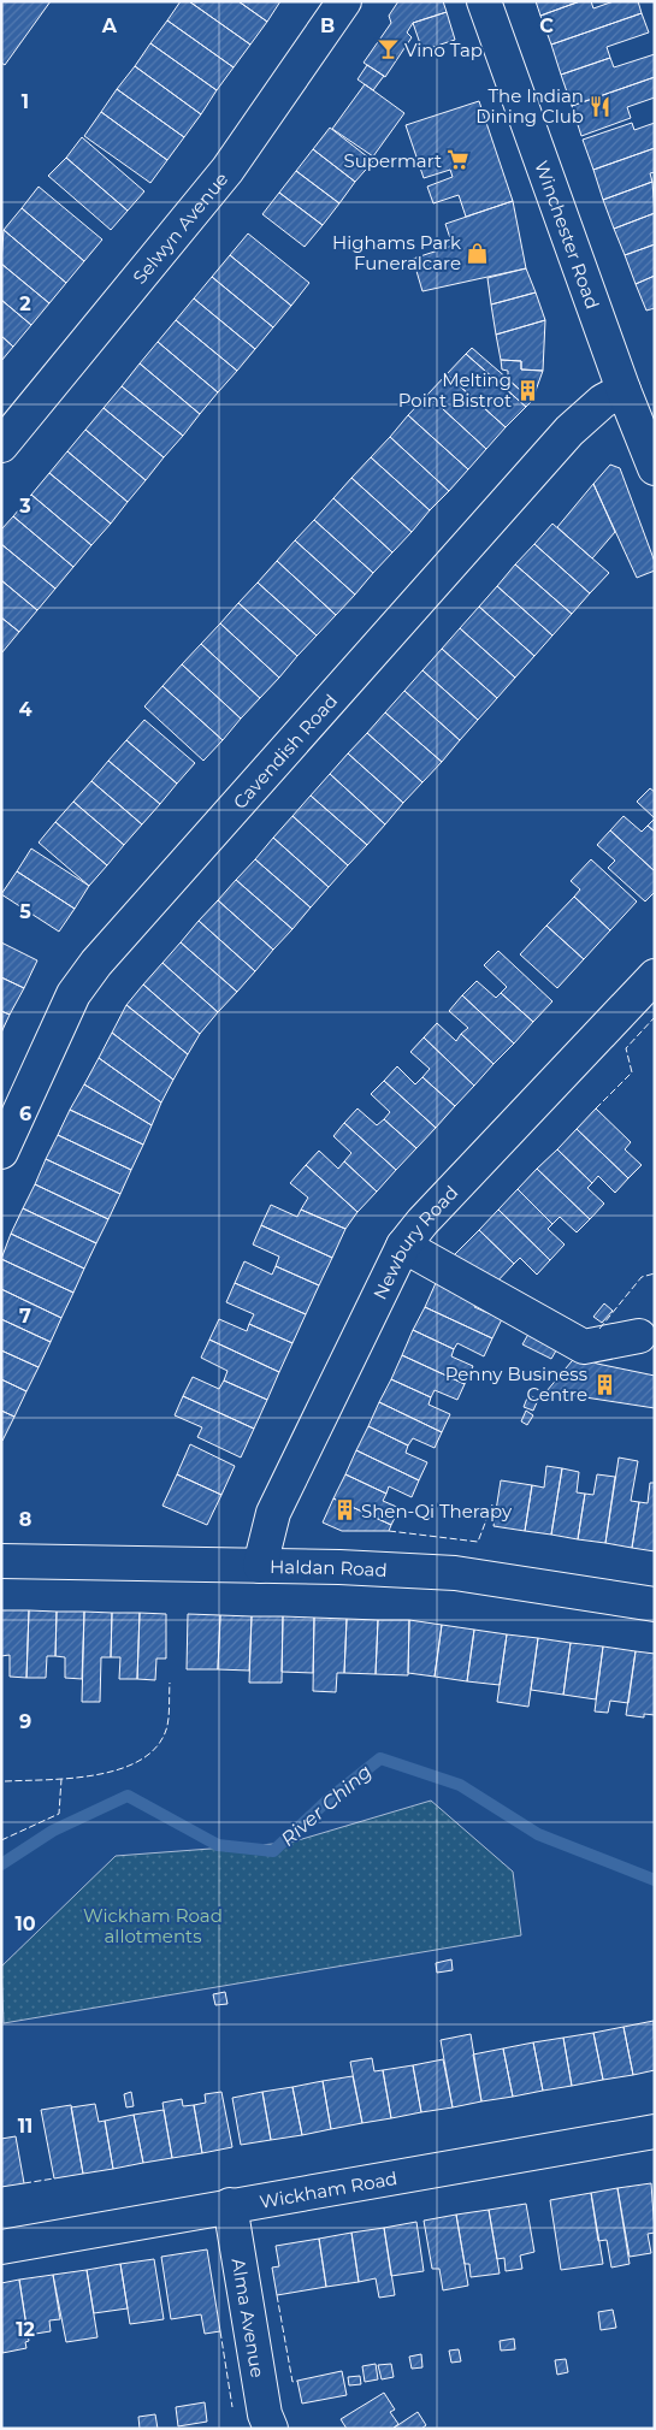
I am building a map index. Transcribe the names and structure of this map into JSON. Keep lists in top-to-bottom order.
{
  "streets": {
    "street": [
      "Selwyn Avenue",
      "Winchester Road",
      "Cavendish Road",
      "Newbury Road",
      "Haldan Road",
      "Wickham Road",
      "Alma Avenue"
    ]
  },
  "crossings": [
    ["Winchester Road", "Cavendish Road"],
    ["Newbury Road", "Haldan Road"],
    ["Wickham Road", "Alma Avenue"]
  ],
  "water": ["River Ching"],
  "parks": ["Wickham Road allotments"],
  "places": {
    "bar": ["Vino Tap"],
    "restaurant": ["The Indian Dining Club"],
    "supermarket": ["Supermart"],
    "shop": ["Highams Park Funeralcare"],
    "building": ["Melting Point Bistrot", "Penny Business Centre", "Shen-Qi Therapy"]
  },
  "grid": {
    "columns": ["A", "B", "C"],
    "rows": [
      "1",
      "2",
      "3",
      "4",
      "5",
      "6",
      "7",
      "8",
      "9",
      "10",
      "11",
      "12"
    ]
  }
}
